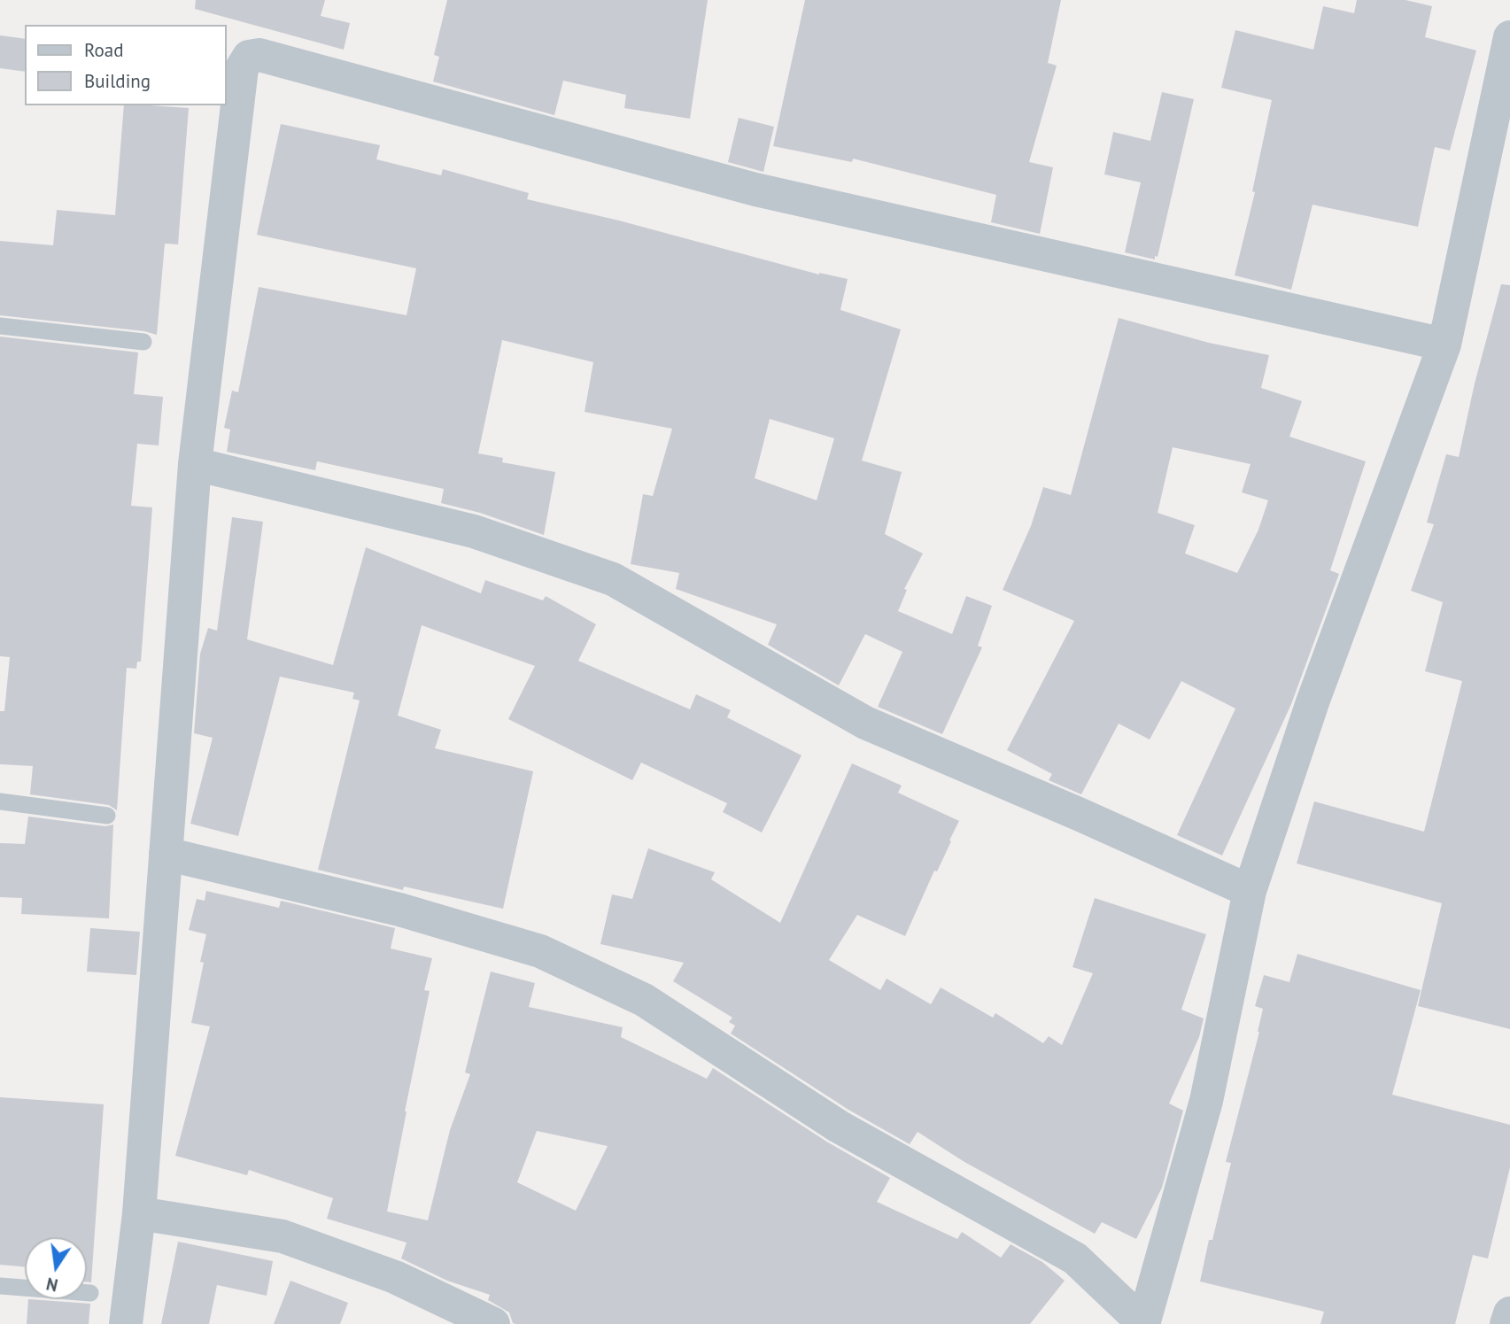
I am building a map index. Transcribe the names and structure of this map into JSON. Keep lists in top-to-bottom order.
{
  "legend": ["Road", "Building"],
  "north": "bottom"
}
